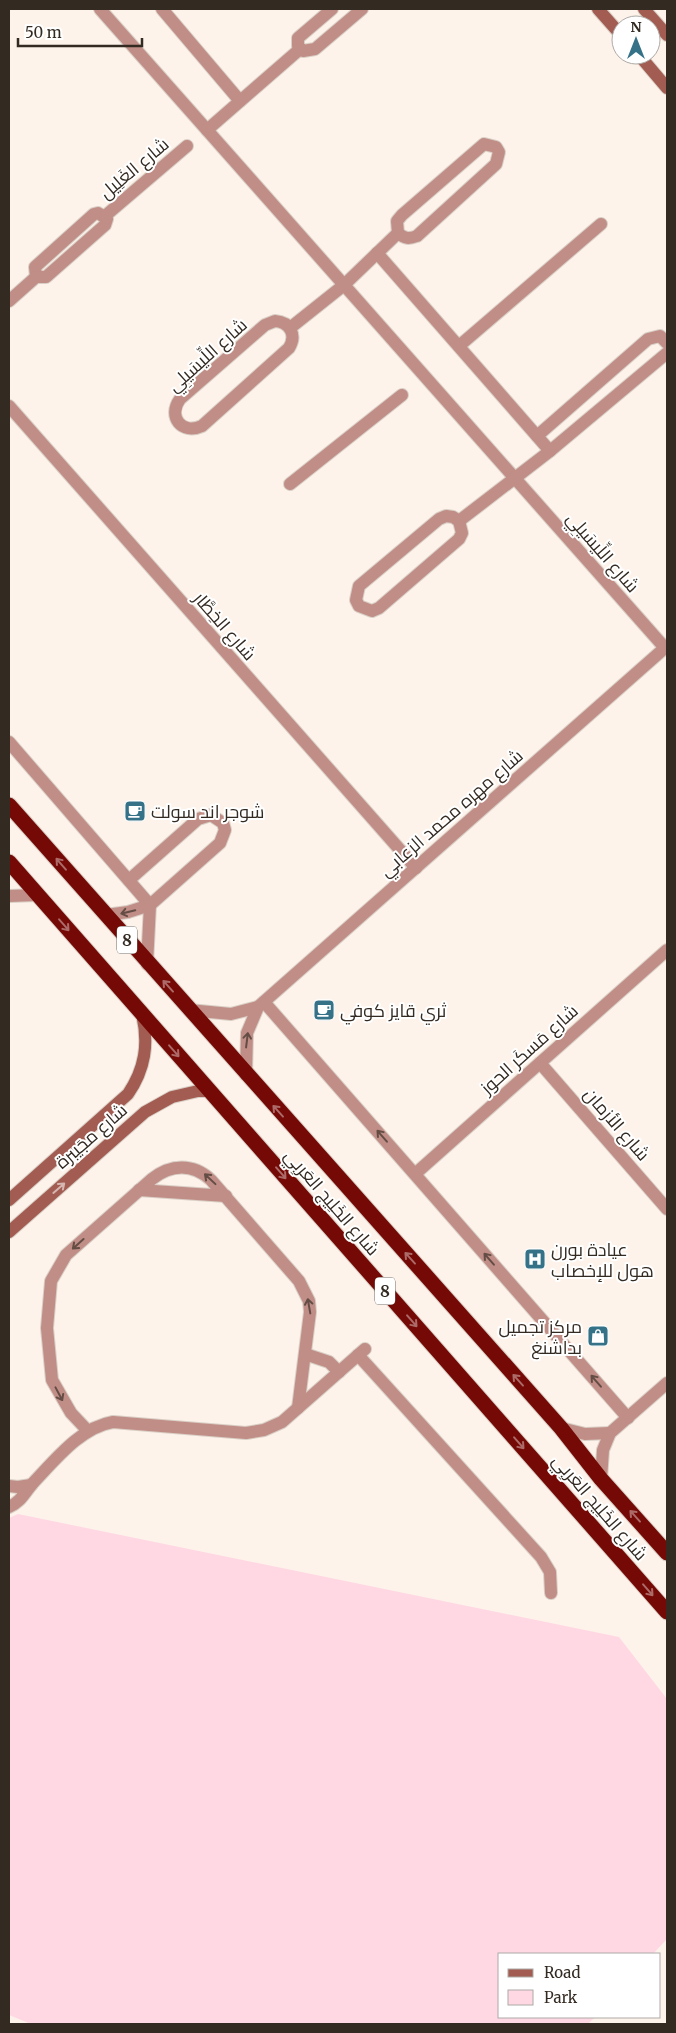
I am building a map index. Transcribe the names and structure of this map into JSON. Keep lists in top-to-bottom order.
{
  "streets": {
    "highway": ["8", "شارع الخَلِيج العَربِي"],
    "street": [
      "شارع الغَلِيل",
      "شارع اللِّيسَيلِي",
      "شارع الخِطَّار",
      "شارع مهره محمد الزعابي",
      "شارع مَسكَر الحوز",
      "شارع الأزمان",
      "شارع مجَيبرة"
    ]
  },
  "crossings": [
    ["شارع اللِّيسَيلِي", "شارع مهره محمد الزعابي"],
    ["شارع الخِطَّار", "شارع مهره محمد الزعابي"],
    ["شارع مهره محمد الزعابي", "شارع الخَلِيج العَربِي"],
    ["شارع مَسكَر الحوز", "شارع الأزمان"],
    ["شارع مجَيبرة", "شارع الخَلِيج العَربِي"]
  ],
  "one_way": ["شارع مجَيبرة"],
  "places": {
    "cafe": ["شوجر اند سولت", "ثري قايز كوفي"],
    "hospital": ["عيادة بورن هول للإخصاب"],
    "shop": ["مركز تجميل بداشنغ"]
  },
  "legend": ["Road", "Park"],
  "scale_bar": "50 m",
  "north": "top"
}
